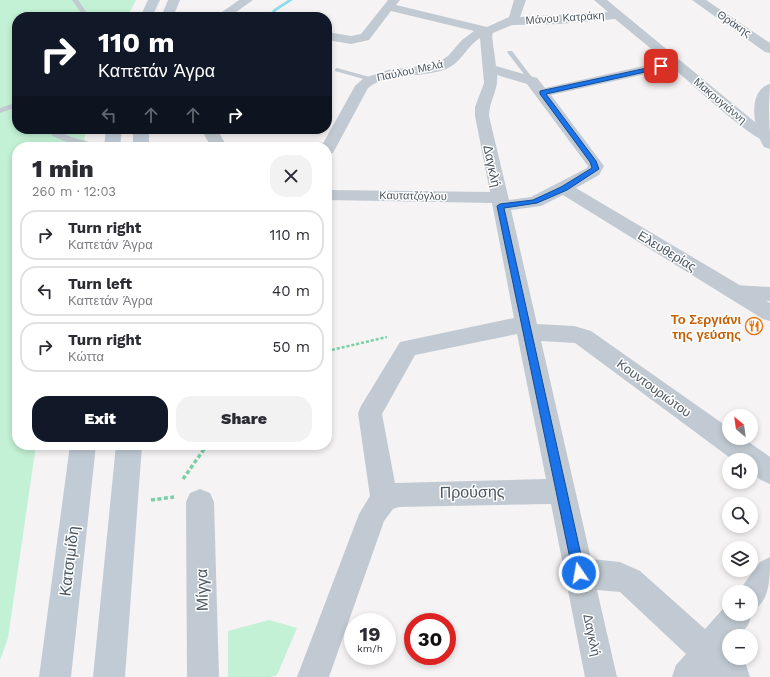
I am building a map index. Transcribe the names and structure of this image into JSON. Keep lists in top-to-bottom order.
{
  "streets": {
    "main road": ["Κατσιμίδη"],
    "street": [
      "Μάνου Κατράκη",
      "Θράκης",
      "Παύλου Μελά",
      "Μακρυγιάννη",
      "Δαγκλή",
      "Καυτατζόγλου",
      "Ελευθερίας",
      "Κουντουριώτου",
      "Προύσης",
      "Μίγγα"
    ]
  },
  "crossings": [
    ["Μάνου Κατράκη", "Μακρυγιάννη"],
    ["Παύλου Μελά", "Δαγκλή"],
    ["Δαγκλή", "Καυτατζόγλου"],
    ["Δαγκλή", "Κουντουριώτου"],
    ["Δαγκλή", "Προύσης"],
    ["Καυτατζόγλου", "Ελευθερίας"],
    ["Κουντουριώτου", "Προύσης"]
  ],
  "places": {
    "restaurant": ["Το Σεργιάνι της γεύσης"]
  },
  "north": "top left",
  "page": {
    "turn": ["110 m", "Καπετάν Άγρα"],
    "heading": ["1 min", "260 m · 12:03"],
    "list": [
      {
        "name": "Turn right",
        "note": "Καπετάν Άγρα",
        "value": "110 m"
      },
      {
        "name": "Turn left",
        "note": "Καπετάν Άγρα",
        "value": "40 m"
      },
      {
        "name": "Turn right",
        "note": "Κώττα",
        "value": "50 m"
      }
    ],
    "buttons": ["Exit", "Share"],
    "map_buttons": ["+", "−"],
    "speed": "19 km/h",
    "limit": "30"
  }
}
